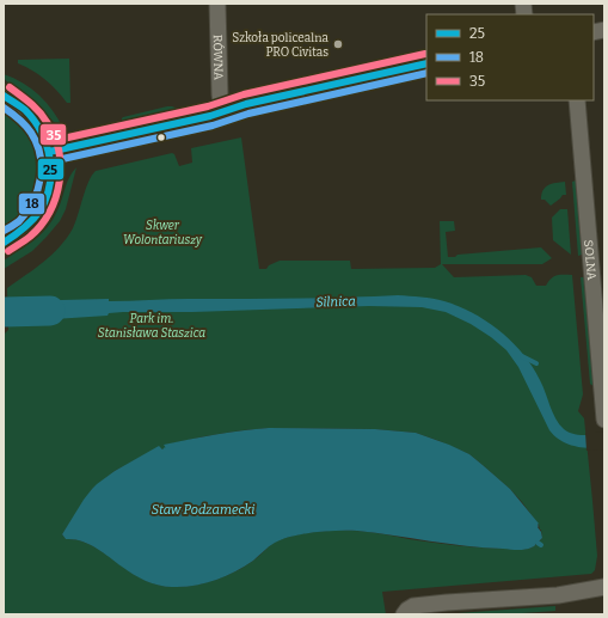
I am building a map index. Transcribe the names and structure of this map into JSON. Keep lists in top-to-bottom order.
{
  "streets": {
    "street": ["RÓWNA", "SOLNA"]
  },
  "water": ["Silnica", "Staw Podzamecki"],
  "parks": ["Skwer Wolontariuszy", "Park im. Stanisława Staszica"],
  "places": ["Szkoła policealna PRO Civitas"],
  "lines": ["transit line 35", "transit line 25", "transit line 18"],
  "legend": ["25", "18", "35"]
}
